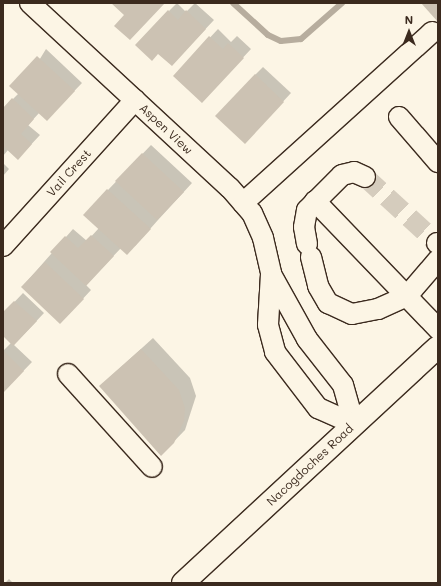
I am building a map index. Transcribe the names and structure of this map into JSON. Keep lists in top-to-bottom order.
{
  "streets": {
    "main road": ["Nacogdoches Road"],
    "street": ["Aspen View", "Vail Crest"]
  },
  "crossings": [
    ["Aspen View", "Vail Crest"],
    ["Aspen View", "Nacogdoches Road"]
  ],
  "north": "top"
}
